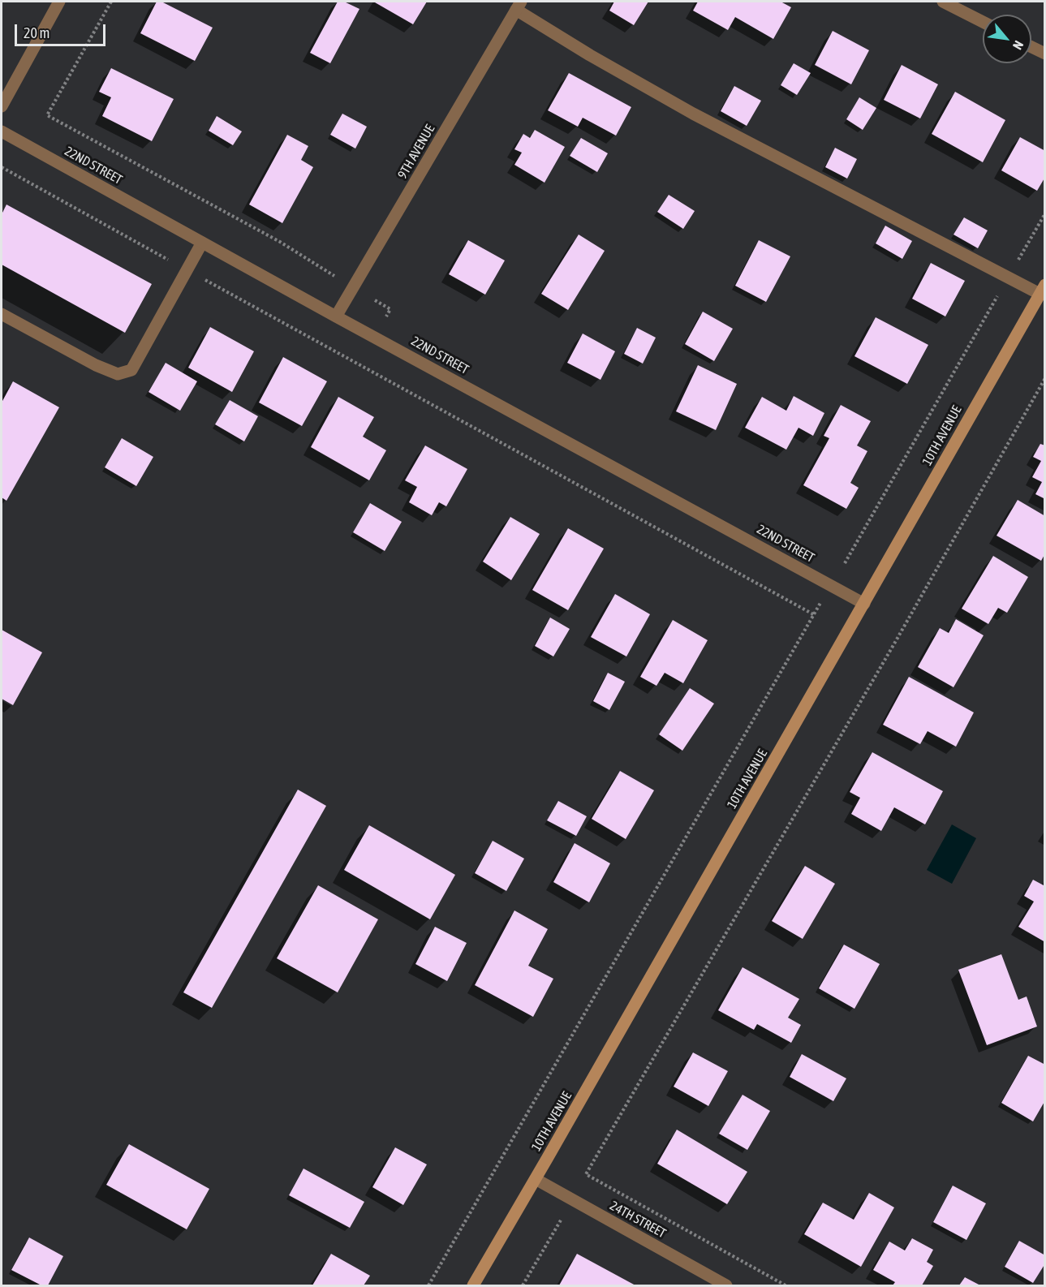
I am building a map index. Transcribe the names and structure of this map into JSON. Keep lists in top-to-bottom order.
{
  "streets": {
    "street": [
      "9TH AVENUE",
      "22ND STREET",
      "10TH AVENUE",
      "24TH STREET"
    ]
  },
  "crossings": [
    ["9TH AVENUE", "22ND STREET"],
    ["22ND STREET", "10TH AVENUE"],
    ["10TH AVENUE", "24TH STREET"]
  ],
  "scale_bar": "20 m",
  "north": "bottom right"
}
